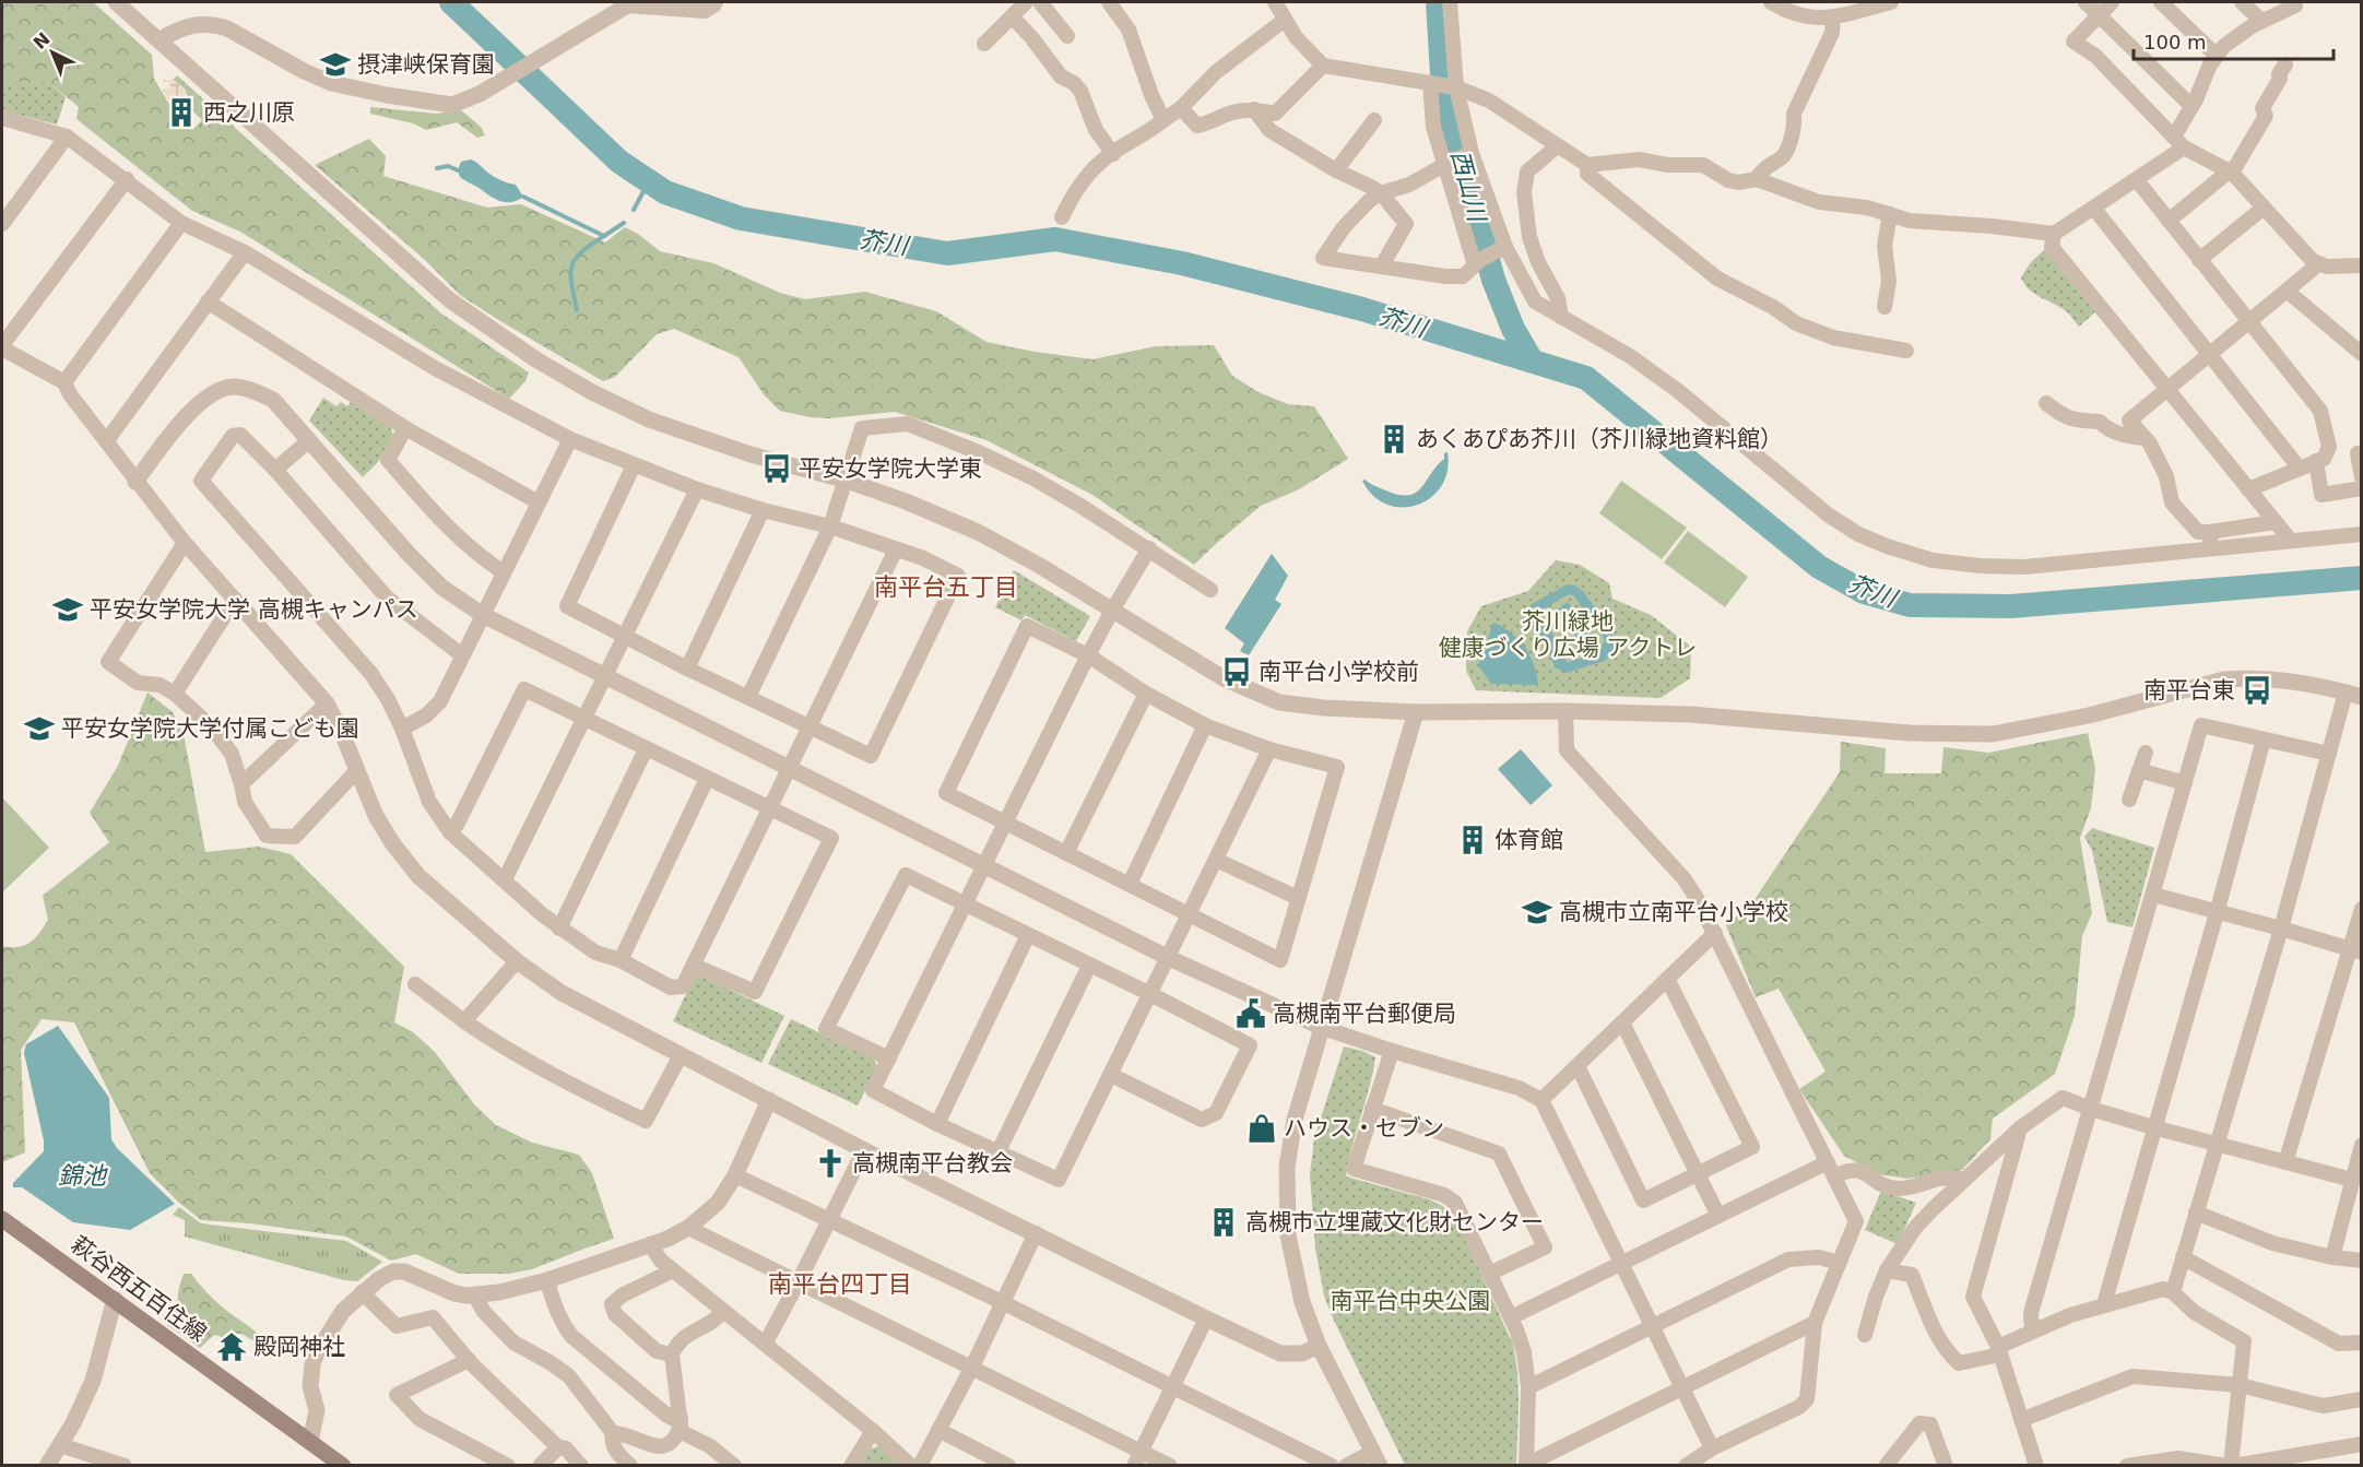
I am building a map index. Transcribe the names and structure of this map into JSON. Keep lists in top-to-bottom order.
{
  "streets": {
    "main road": ["萩谷西五百住線"]
  },
  "districts": ["南平台五丁目", "南平台四丁目"],
  "water": ["西山川", "芥川", "錦池"],
  "parks": ["芥川緑地 健康づくり広場 アクトレ", "南平台中央公園"],
  "places": {
    "school or university": [
      "摂津峡保育園",
      "平安女学院大学 高槻キャンパス",
      "平安女学院大学付属こども園",
      "高槻市立南平台小学校"
    ],
    "building": [
      "西之川原",
      "あくあぴあ芥川（芥川緑地資料館）",
      "体育館",
      "高槻市立埋蔵文化財センター"
    ],
    "bus stop": ["平安女学院大学東", "南平台小学校前", "南平台東"],
    "public building": ["高槻南平台郵便局"],
    "shop": ["ハウス・セブン"],
    "church": ["高槻南平台教会"],
    "temple": ["殿岡神社"]
  },
  "scale_bar": "100 m",
  "north": "top left"
}
